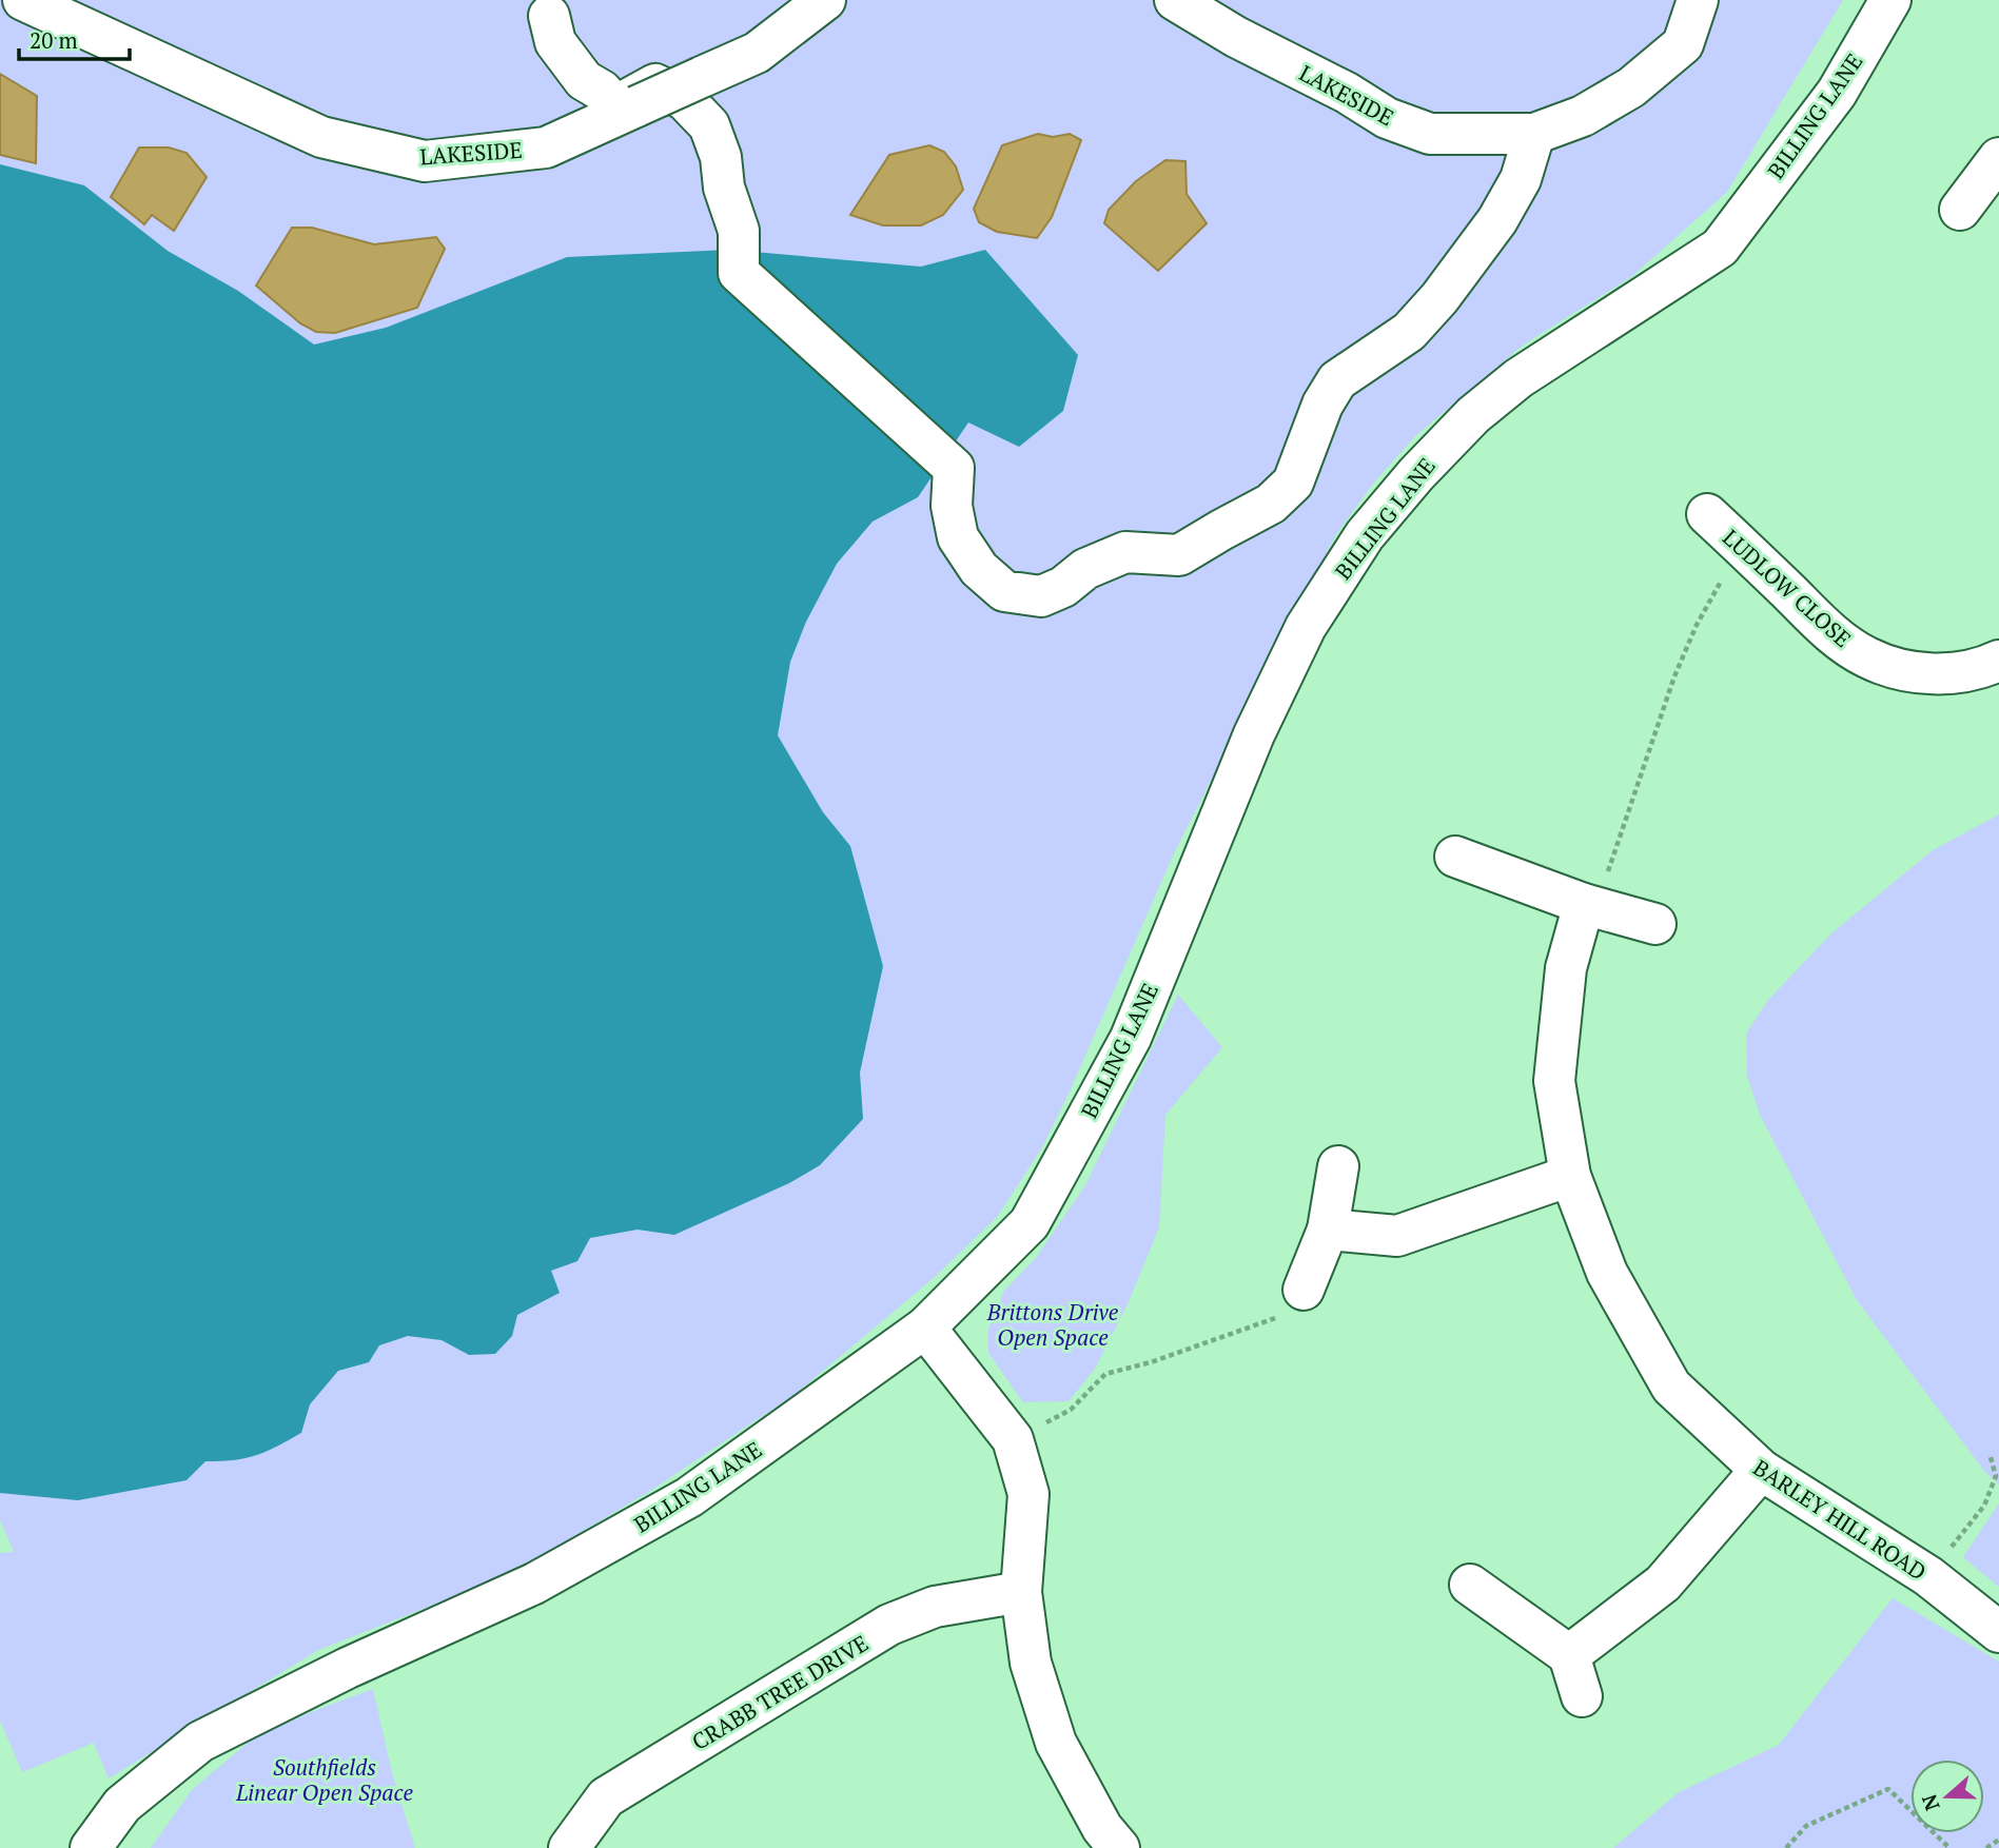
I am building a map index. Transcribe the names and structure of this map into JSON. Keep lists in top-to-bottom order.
{
  "streets": {
    "street": [
      "LAKESIDE",
      "BILLING LANE",
      "LUDLOW CLOSE",
      "BARLEY HILL ROAD",
      "CRABB TREE DRIVE"
    ]
  },
  "parks": ["Brittons Drive Open Space", "Southfields Linear Open Space"],
  "scale_bar": "20 m",
  "north": "left"
}
